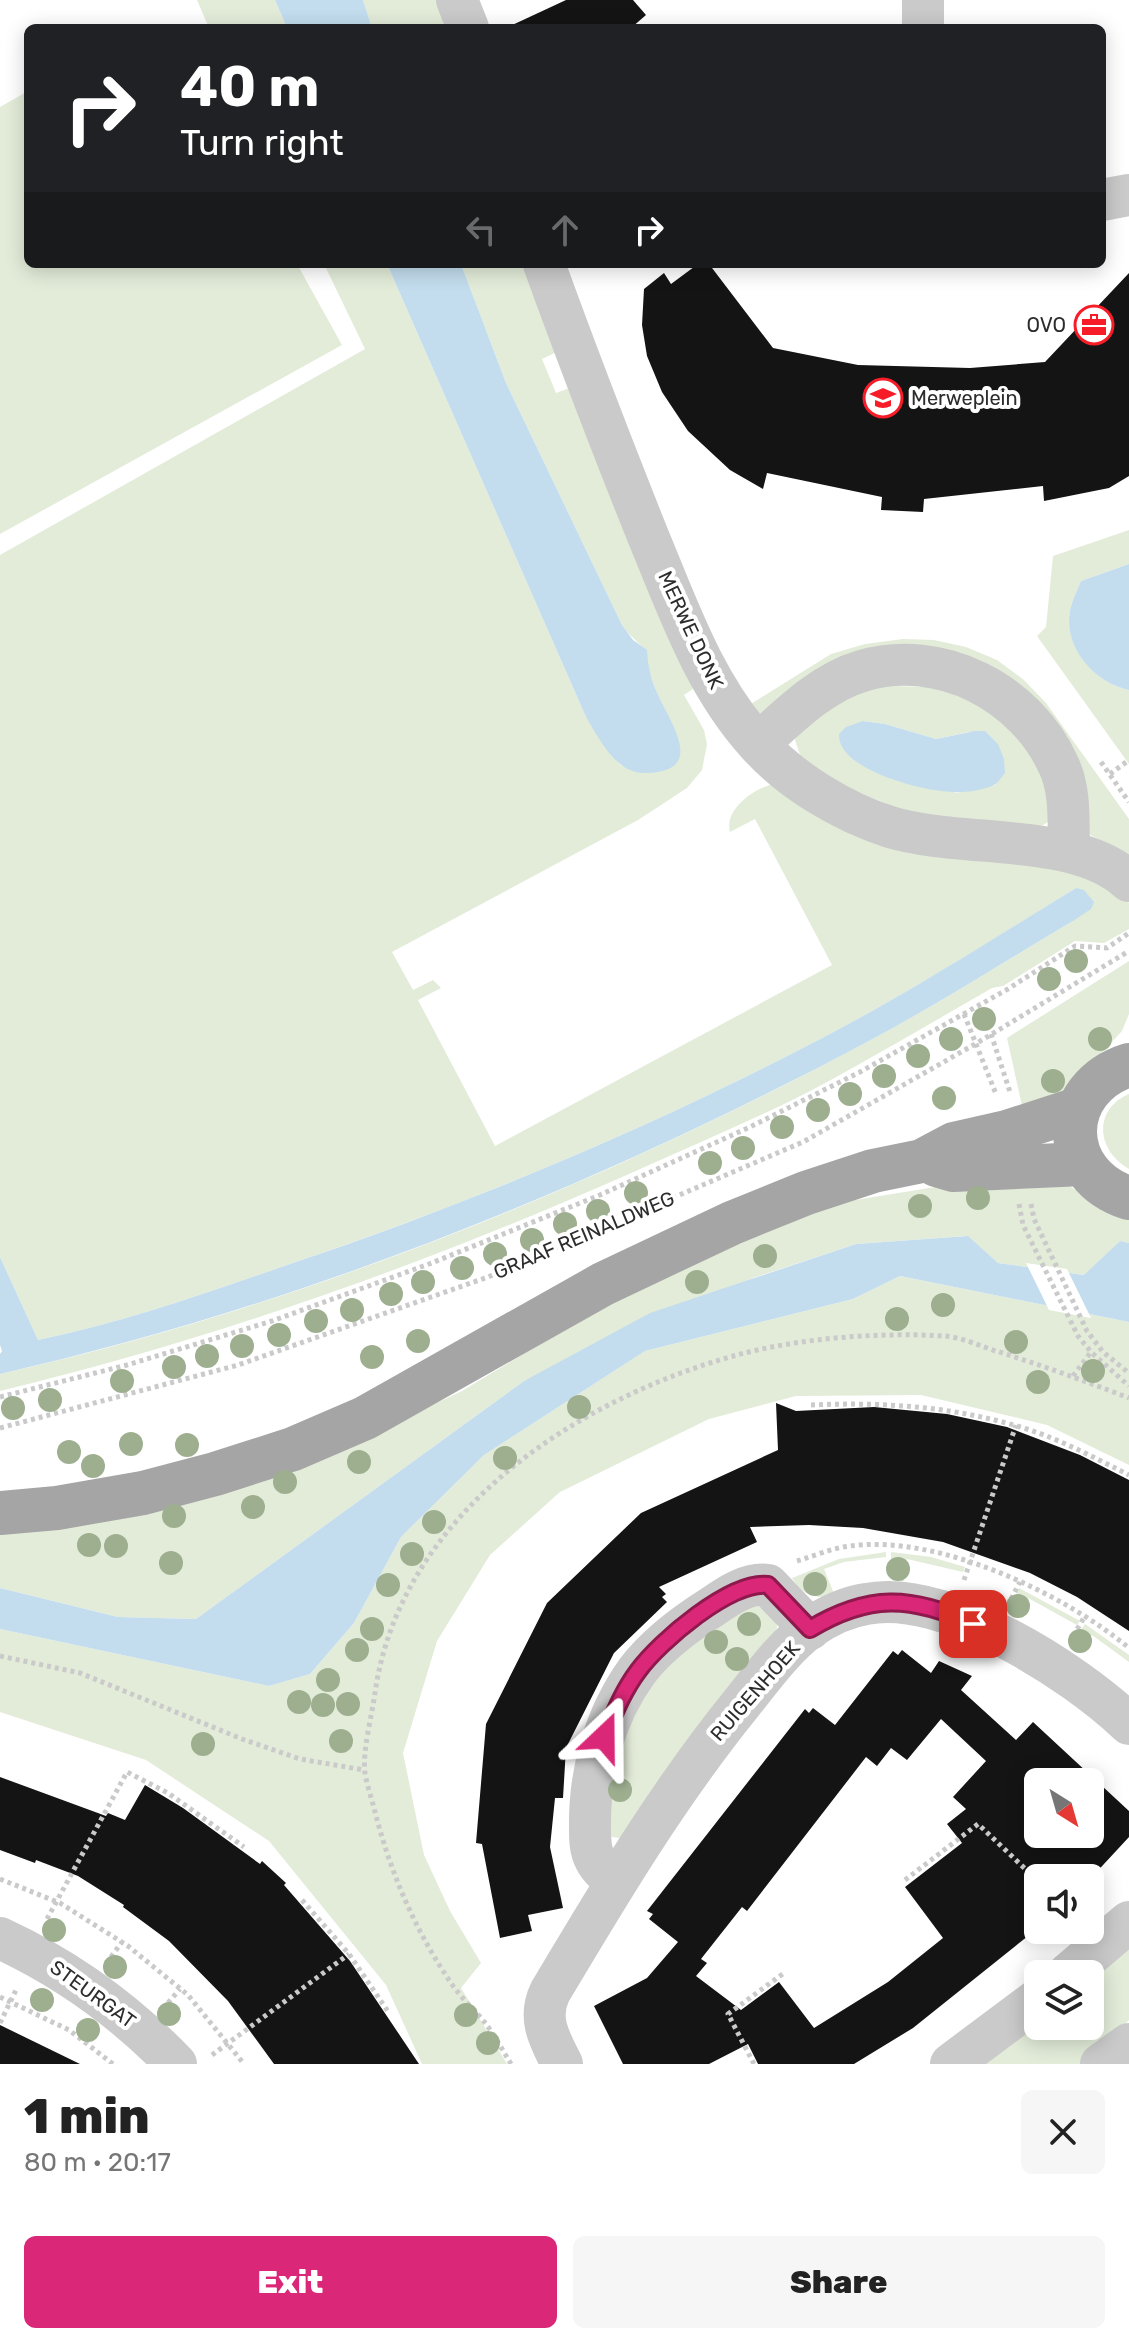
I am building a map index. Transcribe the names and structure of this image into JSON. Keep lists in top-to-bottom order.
{
  "streets": {
    "street": ["MERWE DONK", "RUIGENHOEK", "STEURGAT"],
    "path": ["GRAAF REINALDWEG"]
  },
  "places": {
    "office": ["OVO"],
    "school or university": ["Merweplein"]
  },
  "north": "bottom right",
  "page": {
    "turn": ["40 m", "Turn right"],
    "heading": ["1 min", "80 m · 20:17"],
    "buttons": ["Exit", "Share"]
  }
}
